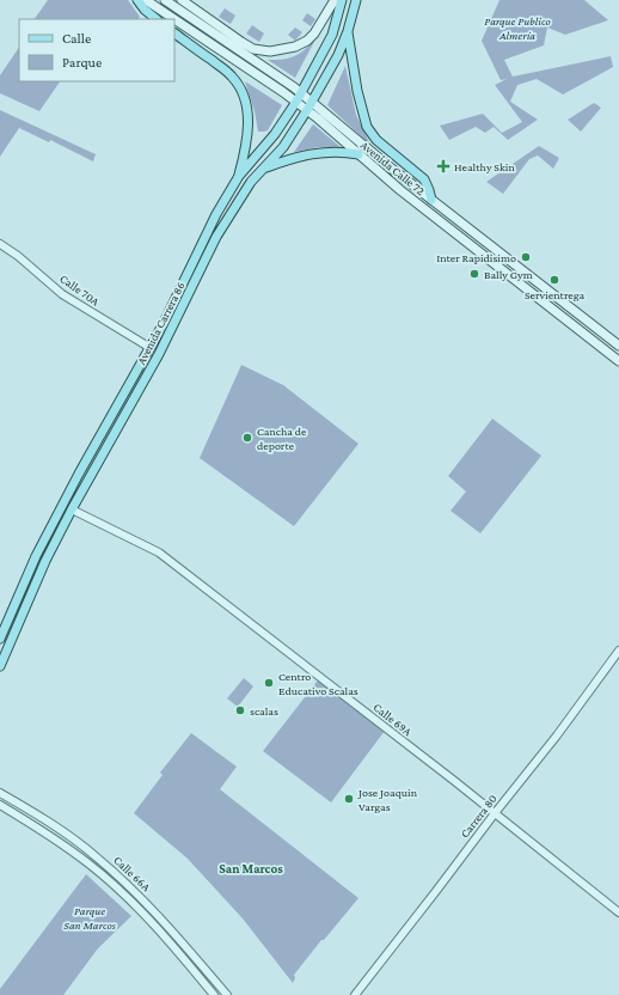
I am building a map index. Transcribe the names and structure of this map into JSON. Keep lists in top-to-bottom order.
{
  "streets": {
    "main road": ["Avenida Calle 72", "Avenida Carrera 86"],
    "street": [
      "Calle 70A",
      "Calle 69A",
      "Carrera 80",
      "Calle 66A"
    ]
  },
  "crossings": [
    ["Avenida Calle 72", "Avenida Carrera 86"],
    ["Calle 70A", "Avenida Carrera 86"],
    ["Avenida Carrera 86", "Calle 69A"],
    ["Calle 69A", "Carrera 80"]
  ],
  "districts": ["San Marcos"],
  "parks": ["Parque Publico Almería", "Parque San Marcos"],
  "places": {
    "health": ["Healthy Skin"],
    "other": [
      "Inter Rapidisimo",
      "Bally Gym",
      "Servientrega",
      "Cancha de deporte",
      "Centro Educativo Scalas",
      "scalas",
      "Jose Joaquin Vargas"
    ]
  },
  "legend": ["Calle", "Parque"]
}
